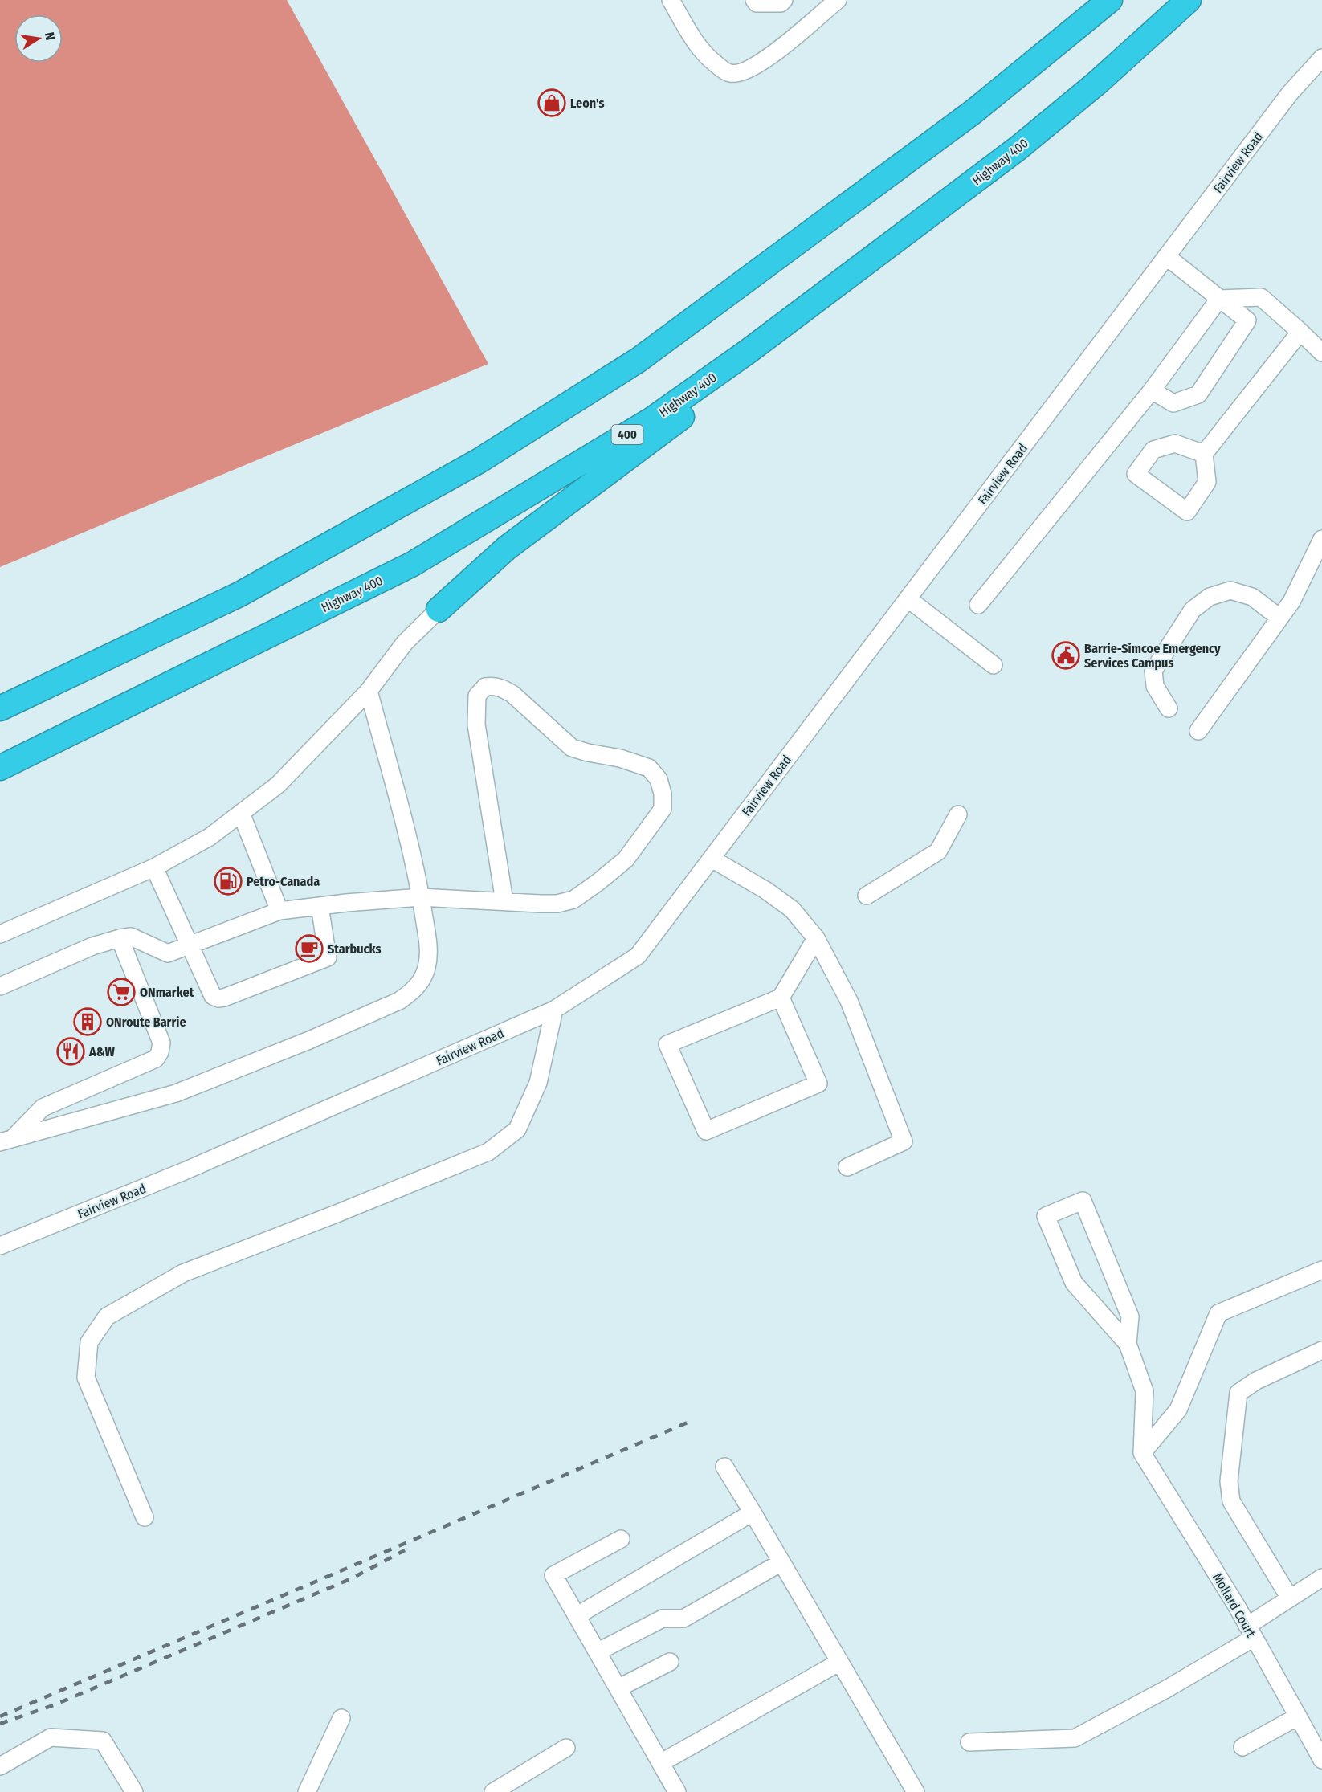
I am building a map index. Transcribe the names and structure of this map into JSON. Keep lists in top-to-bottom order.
{
  "streets": {
    "highway": ["Highway 400", "400"],
    "street": ["Fairview Road", "Mollard Court"]
  },
  "places": {
    "shop": ["Leon's"],
    "public building": ["Barrie-Simcoe Emergency Services Campus"],
    "fuel station": ["Petro-Canada"],
    "cafe": ["Starbucks"],
    "supermarket": ["ONmarket"],
    "building": ["ONroute Barrie"],
    "restaurant": ["A&W"]
  },
  "north": "right"
}
